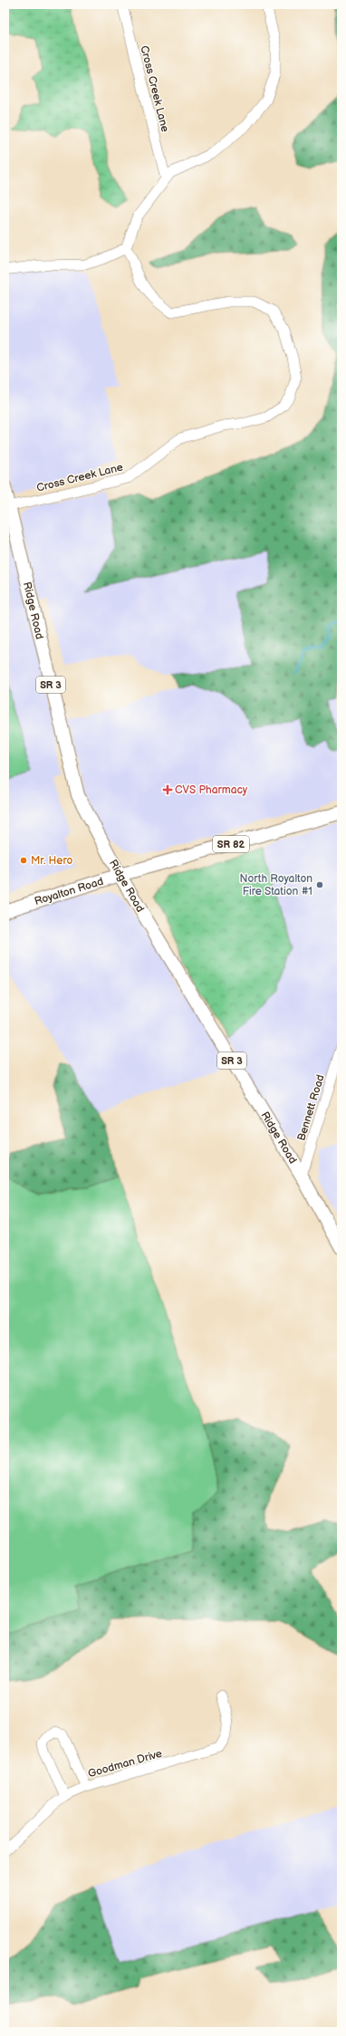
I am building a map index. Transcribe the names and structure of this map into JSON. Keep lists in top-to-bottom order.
{
  "streets": {
    "main road": [
      "Ridge Road",
      "SR 3",
      "SR 82",
      "Royalton Road"
    ],
    "street": ["Cross Creek Lane", "Bennett Road", "Goodman Drive"]
  },
  "crossings": [
    ["Cross Creek Lane", "Ridge Road"],
    ["Ridge Road", "Royalton Road"],
    ["Ridge Road", "Bennett Road"]
  ],
  "places": {
    "health": ["CVS Pharmacy"],
    "other": ["Mr. Hero", "North Royalton Fire Station #1"]
  }
}
